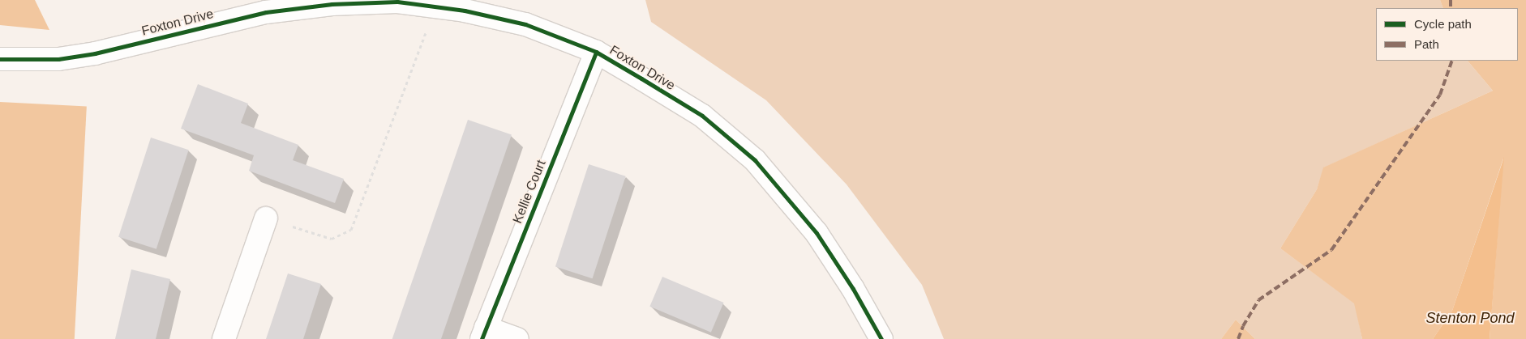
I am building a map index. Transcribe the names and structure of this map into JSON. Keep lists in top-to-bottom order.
{
  "streets": {
    "street": ["Foxton Drive", "Kellie Court"]
  },
  "crossings": [
    ["Foxton Drive", "Kellie Court"]
  ],
  "water": ["Stenton Pond"],
  "legend": ["Cycle path", "Path"]
}
